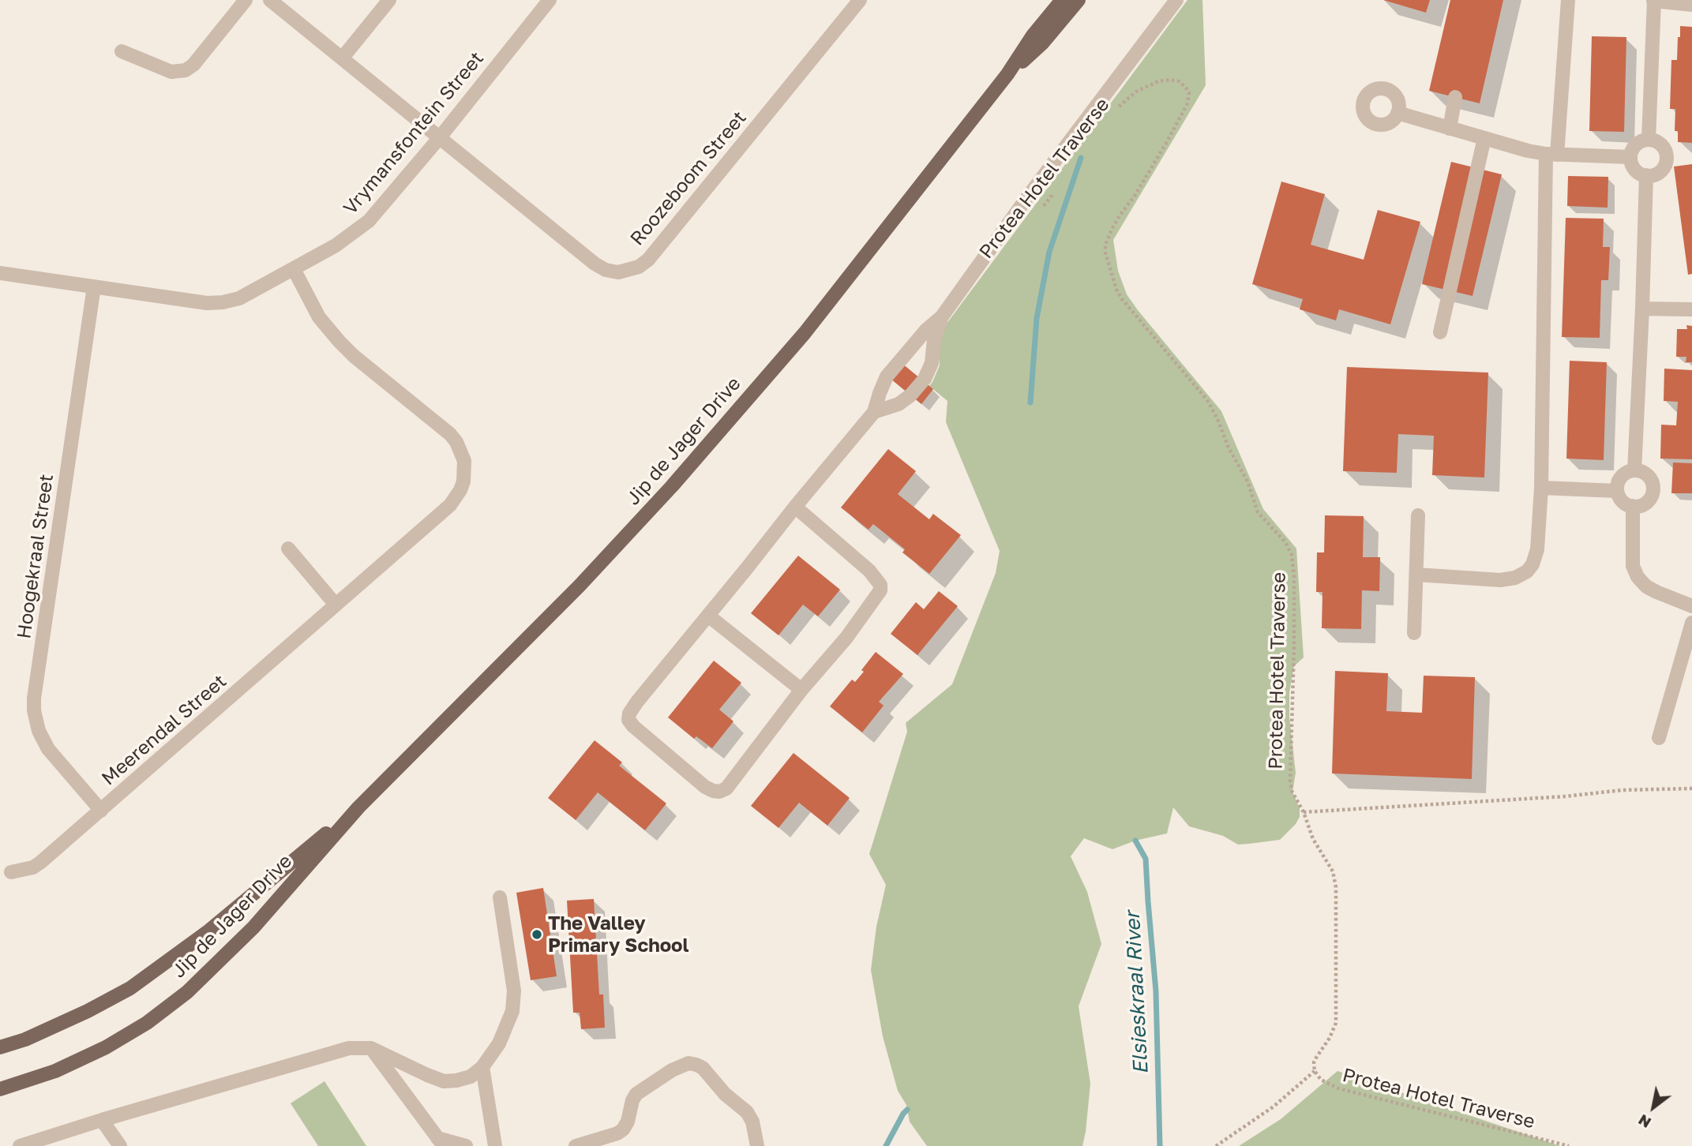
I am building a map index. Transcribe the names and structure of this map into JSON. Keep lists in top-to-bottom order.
{
  "streets": {
    "main road": ["Jip de Jager Drive"],
    "street": [
      "Vrymansfontein Street",
      "Roozeboom Street",
      "Hoogekraal Street",
      "Meerendal Street"
    ],
    "path": ["Protea Hotel Traverse"]
  },
  "crossings": [
    ["Vrymansfontein Street", "Roozeboom Street"],
    ["Vrymansfontein Street", "Hoogekraal Street"],
    ["Vrymansfontein Street", "Meerendal Street"],
    ["Hoogekraal Street", "Meerendal Street"]
  ],
  "water": ["Elsieskraal River"],
  "places": ["The Valley Primary School"],
  "north": "bottom left"
}
